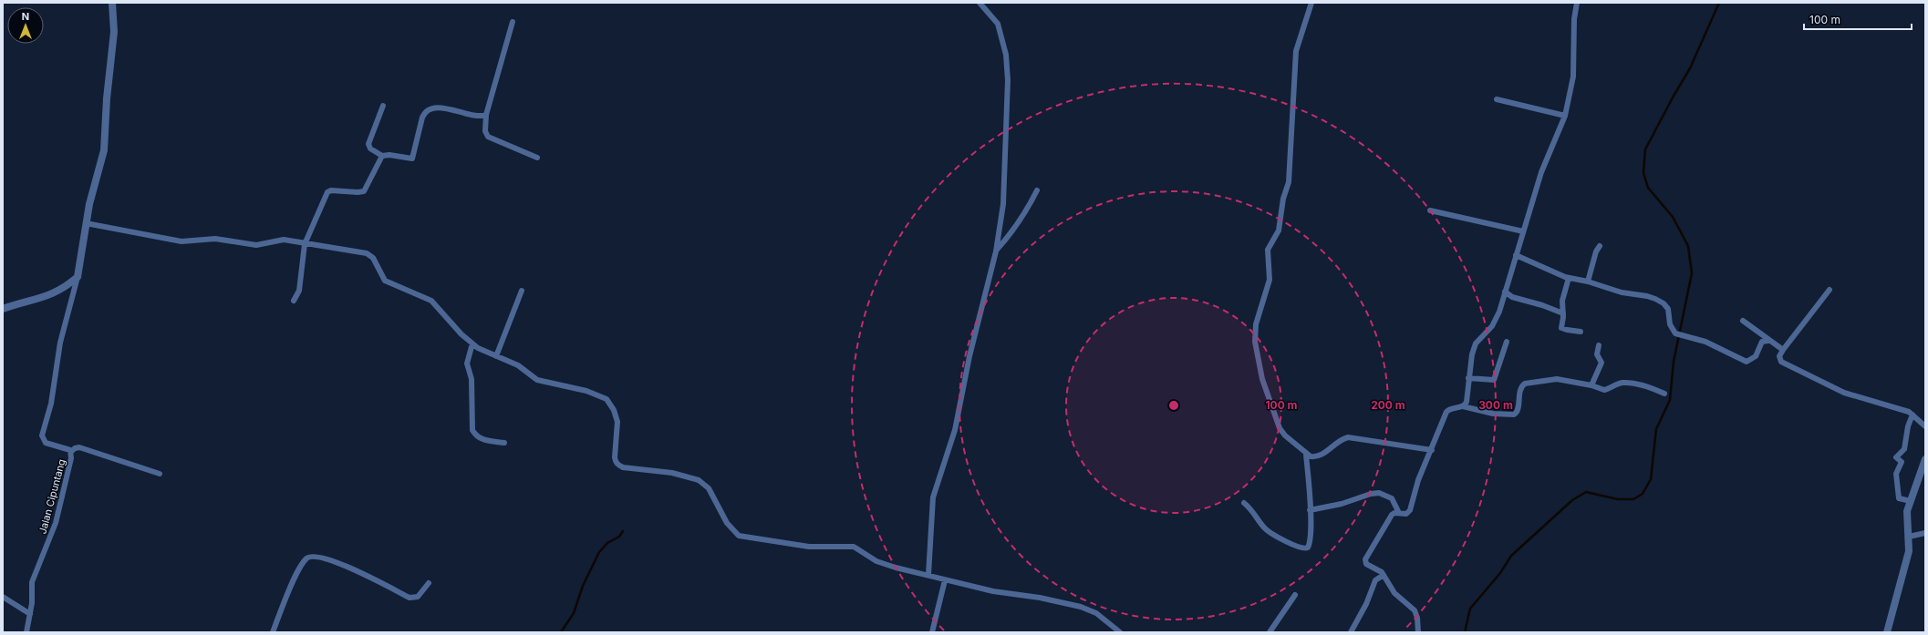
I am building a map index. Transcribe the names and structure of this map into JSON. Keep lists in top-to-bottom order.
{
  "streets": {
    "street": ["Jalan Cipuntang"]
  },
  "scale_bar": "100 m",
  "north": "top",
  "rings": ["100 m", "200 m", "300 m"]
}
